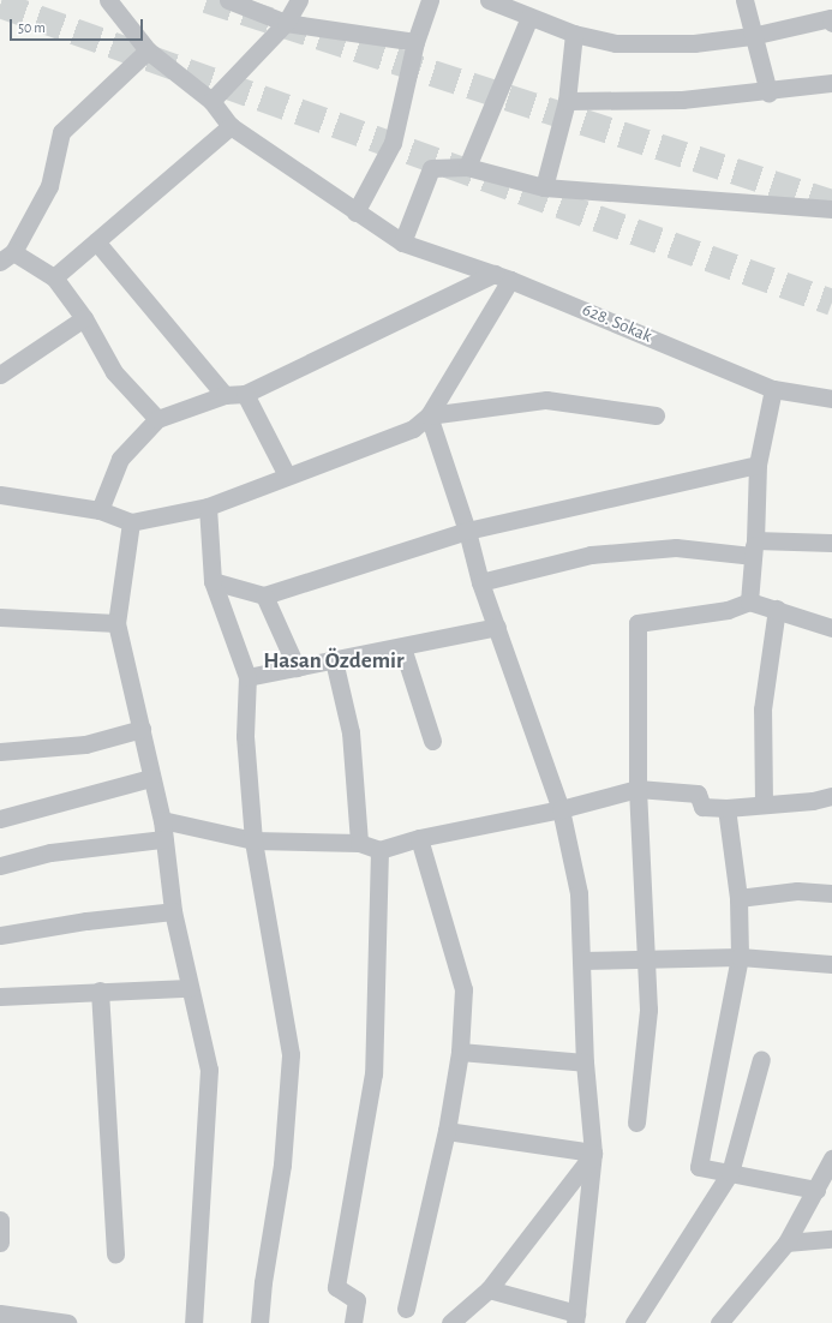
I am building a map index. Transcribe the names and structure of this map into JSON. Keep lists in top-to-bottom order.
{
  "streets": {
    "street": ["628. Sokak"]
  },
  "districts": ["Hasan Özdemir"],
  "scale_bar": "50 m"
}
